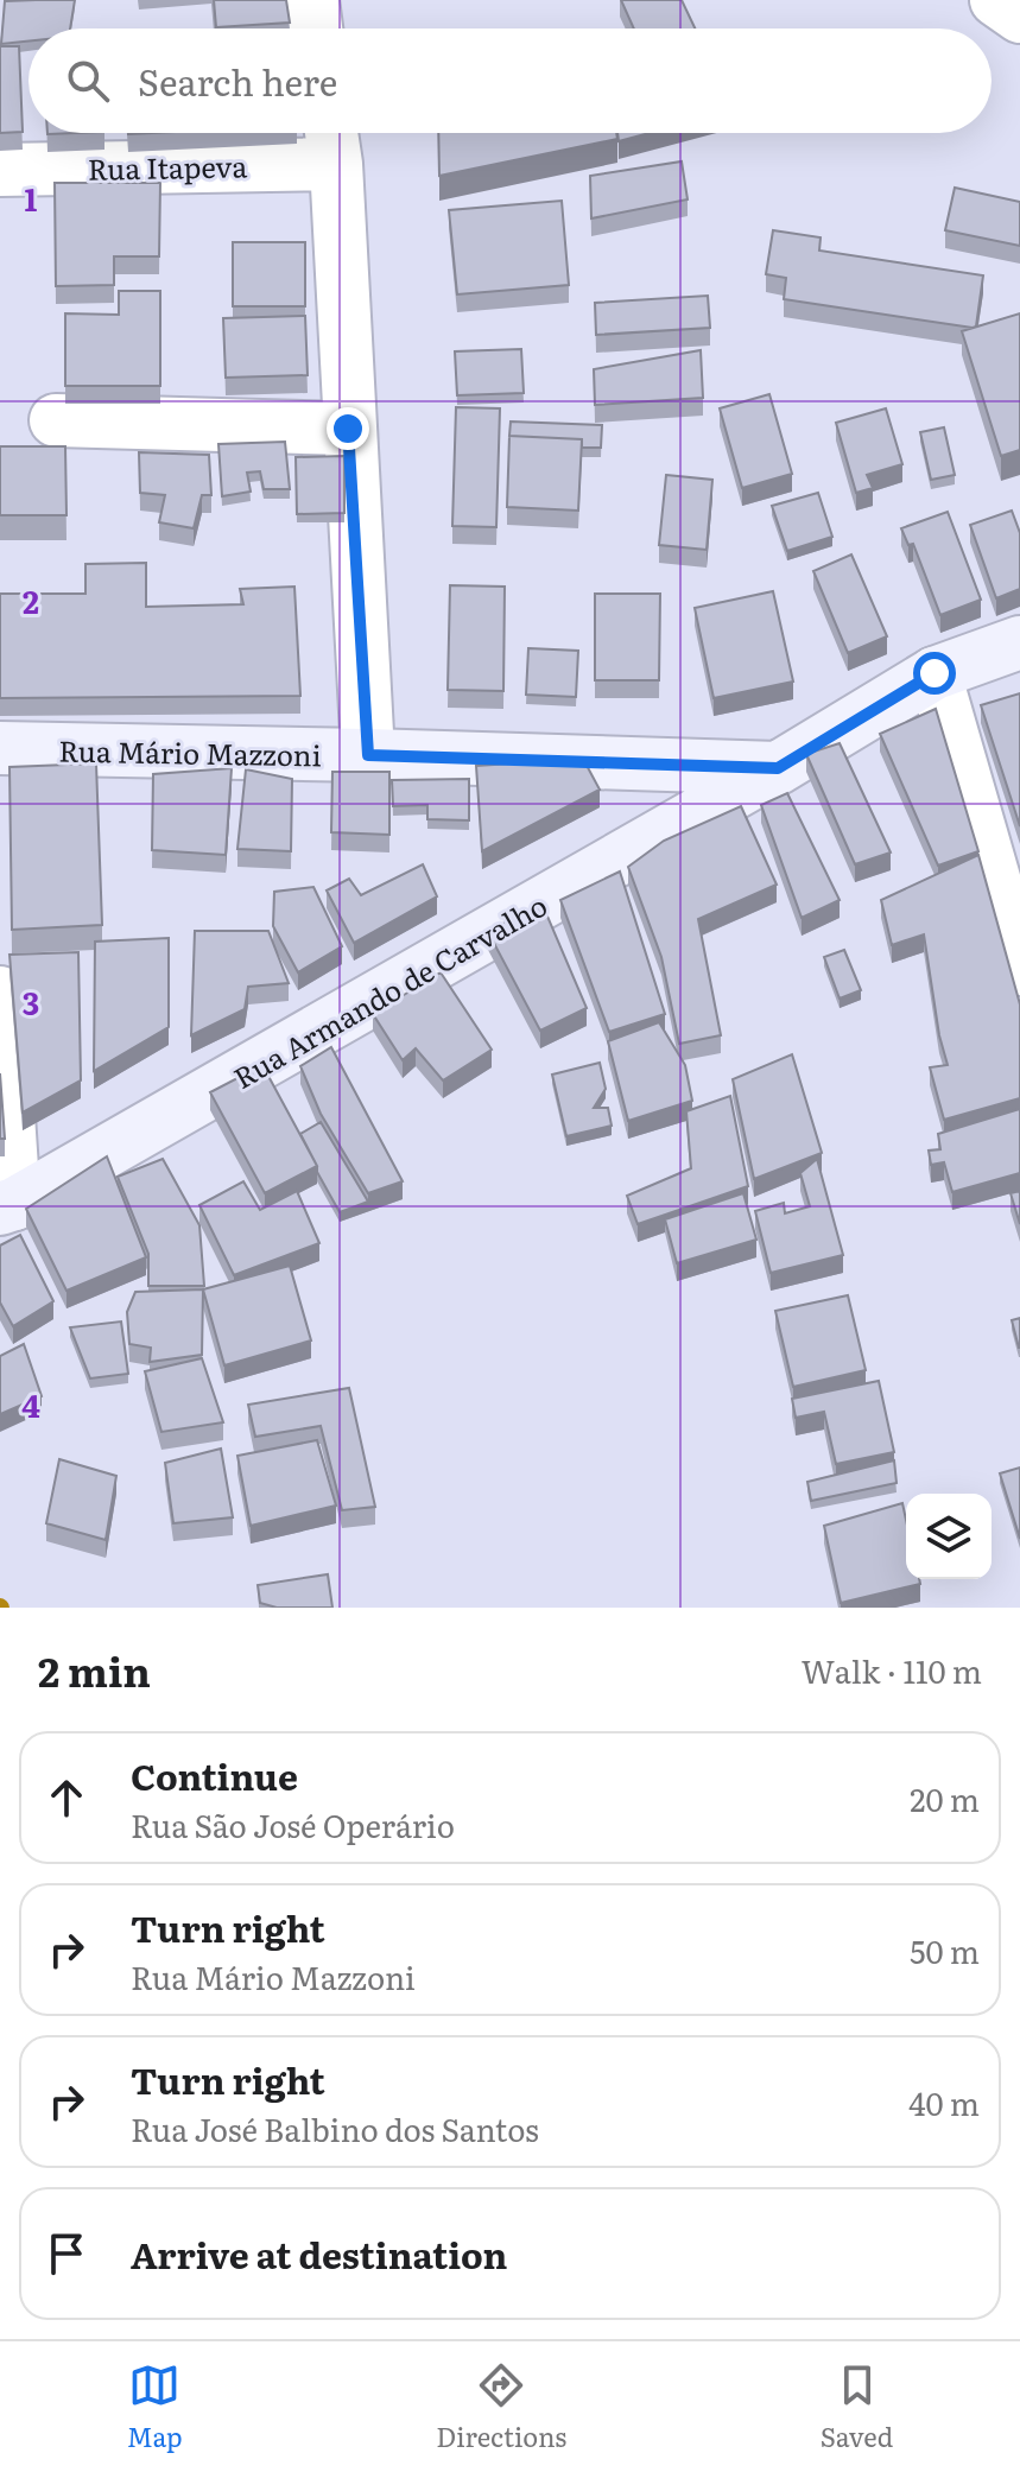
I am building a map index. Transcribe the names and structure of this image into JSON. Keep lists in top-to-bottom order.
{
  "streets": {
    "street": ["Rua Itapeva", "Rua Mário Mazzoni", "Rua Armando de Carvalho"]
  },
  "crossings": [
    ["Rua Mário Mazzoni", "Rua Armando de Carvalho"]
  ],
  "page": {
    "search": "Search here",
    "heading": ["2 min", "Walk · 110 m"],
    "list": [
      ["Continue", "Rua São José Operário", "20 m"],
      ["Turn right", "Rua Mário Mazzoni", "50 m"],
      ["Turn right", "Rua José Balbino dos Santos", "40 m"],
      "Arrive at destination"
    ],
    "nav": ["Map", "Directions", "Saved"]
  },
  "grid": {
    "rows": [
      "1",
      "2",
      "3",
      "4"
    ]
  }
}
